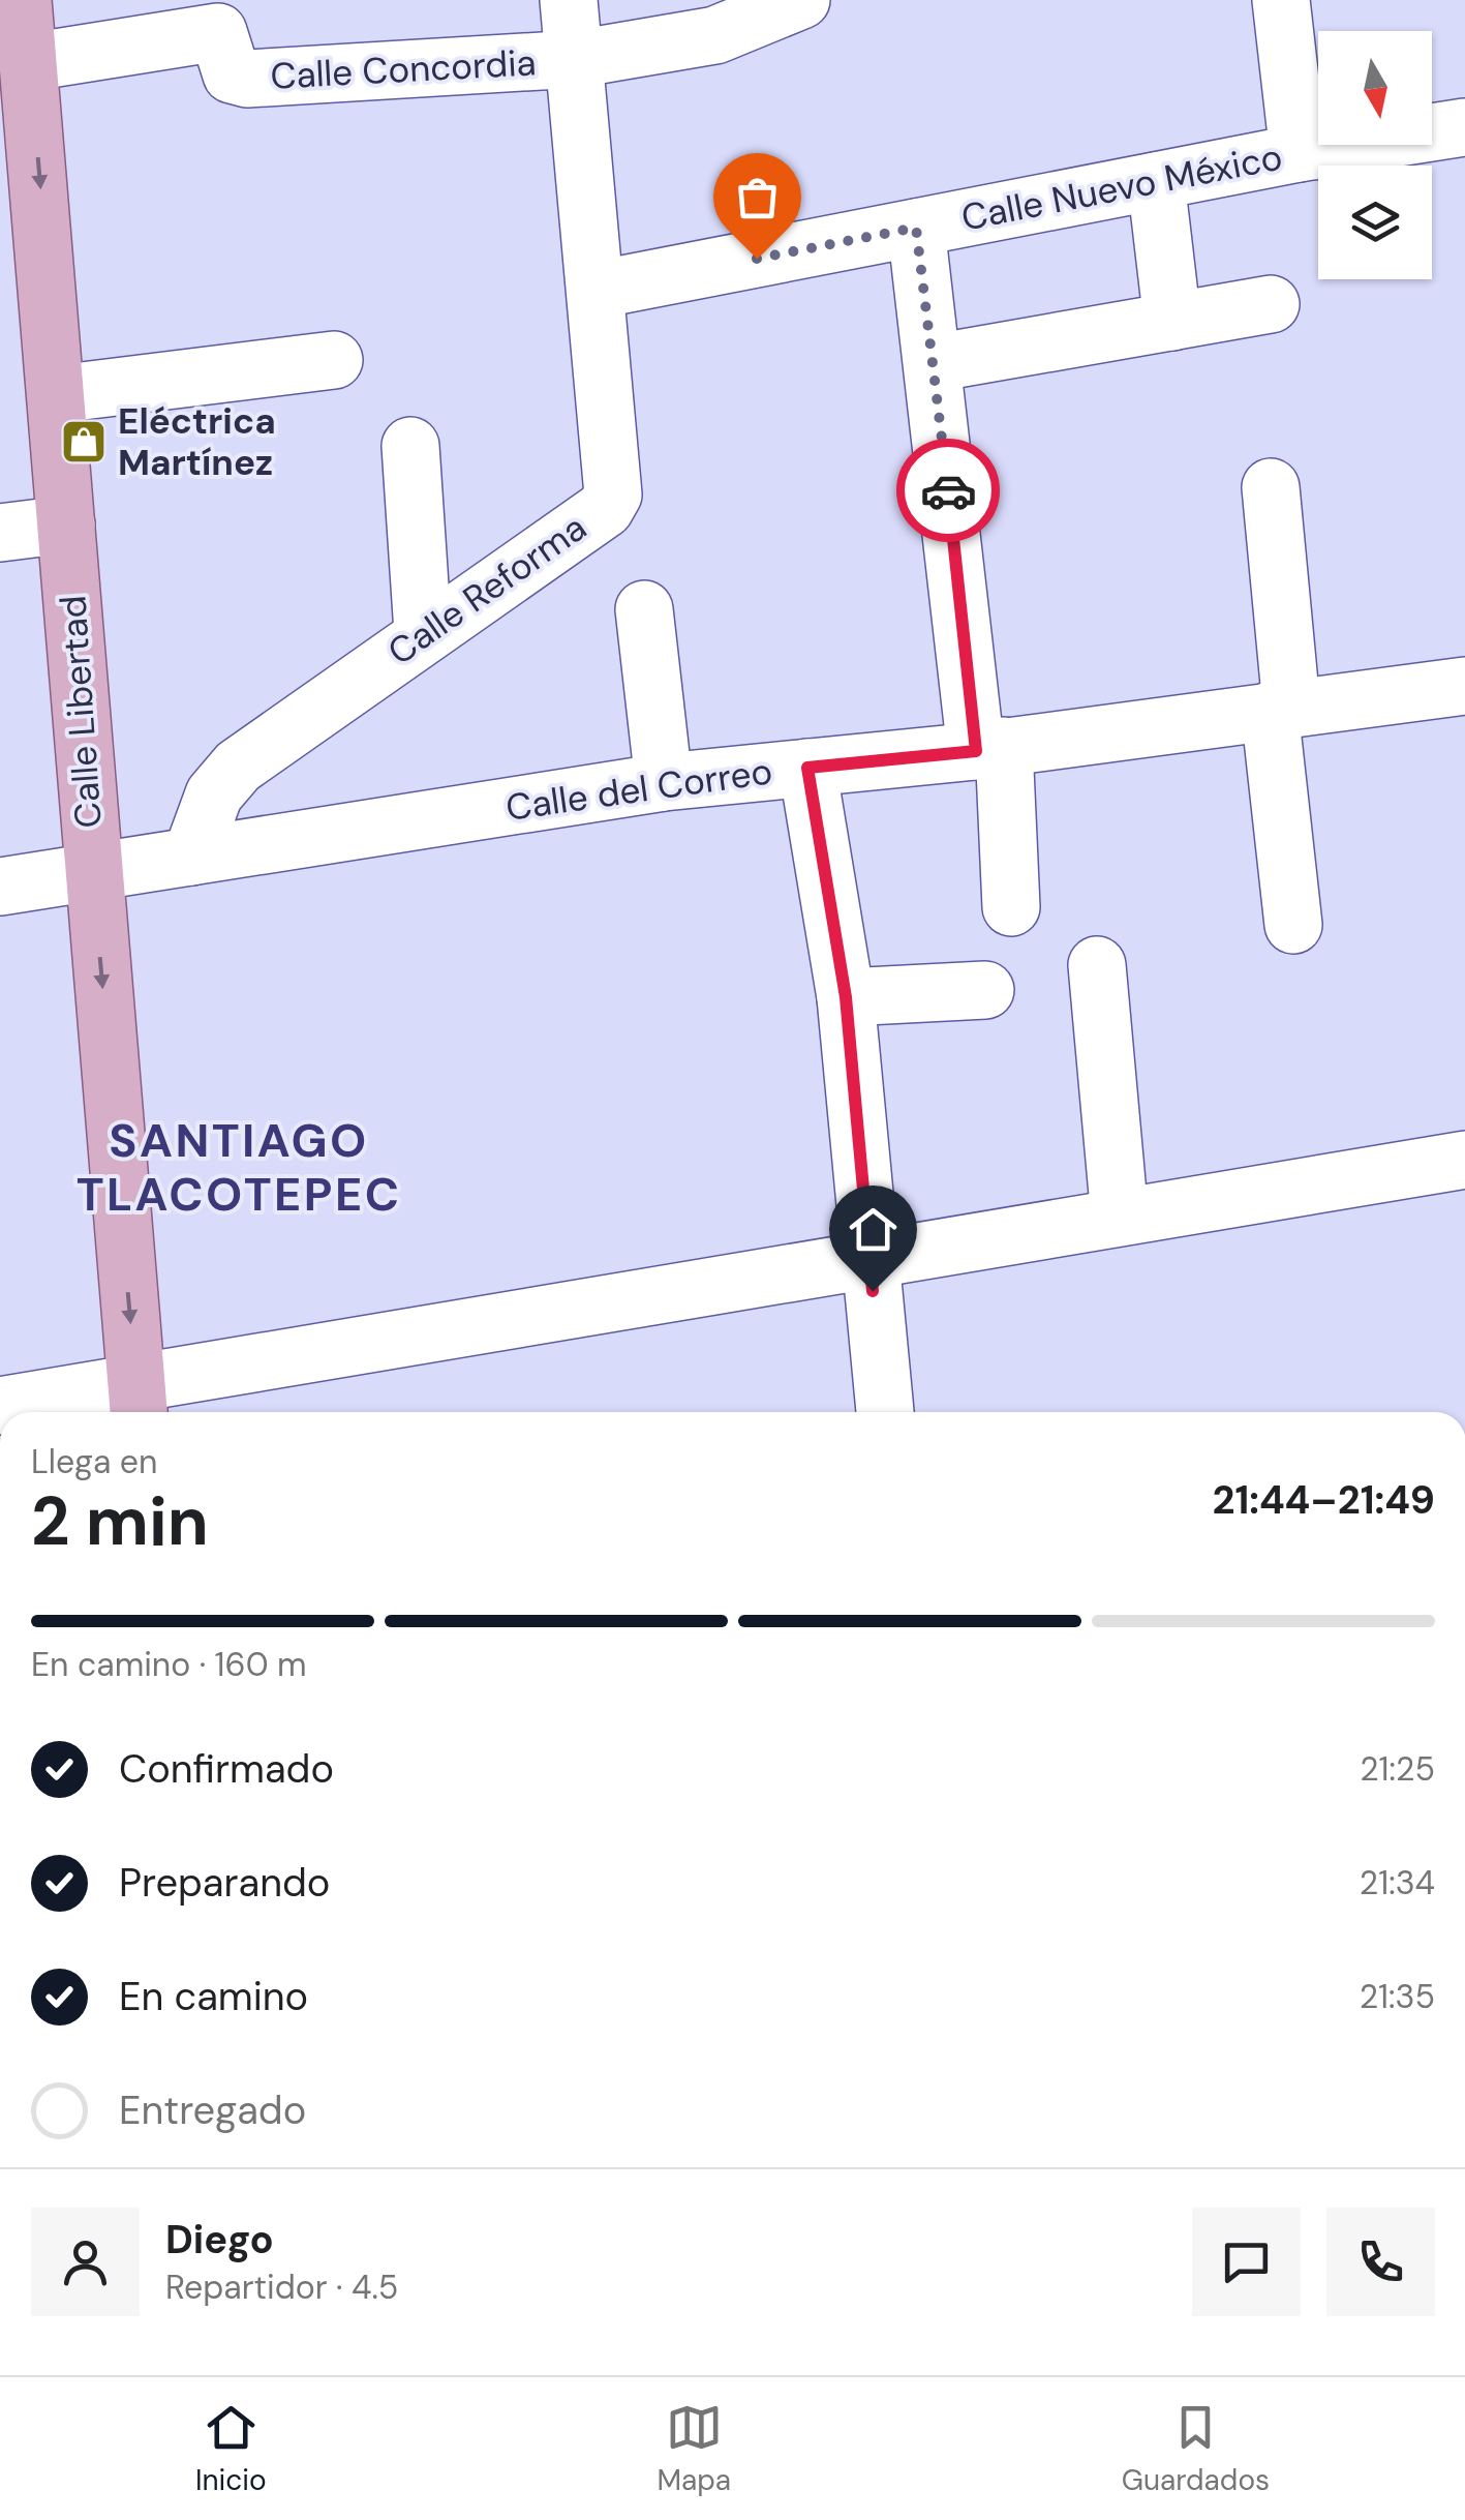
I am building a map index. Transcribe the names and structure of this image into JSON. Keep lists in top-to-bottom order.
{
  "streets": {
    "main road": ["Calle Libertad"],
    "street": [
      "Calle Concordia",
      "Calle Nuevo México",
      "Calle Reforma",
      "Calle del Correo"
    ]
  },
  "crossings": [
    ["Calle Concordia", "Calle Reforma"],
    ["Calle Concordia", "Calle Libertad"],
    ["Calle Nuevo México", "Calle Reforma"],
    ["Calle Reforma", "Calle del Correo"],
    ["Calle Libertad", "Calle del Correo"]
  ],
  "one_way": ["Calle Libertad"],
  "districts": ["SANTIAGO TLACOTEPEC"],
  "places": {
    "shop": ["Eléctrica Martínez"]
  },
  "north": "bottom",
  "page": {
    "heading": ["2 min", "Llega en", "21:44–21:49"],
    "panel": ["Diego", "Repartidor · 4.5"],
    "bar": "En camino · 160 m",
    "list": [
      ["Confirmado", "21:25"],
      ["Preparando", "21:34"],
      ["En camino", "21:35"],
      "Entregado"
    ],
    "tabs": ["Inicio", "Mapa", "Guardados"]
  }
}
